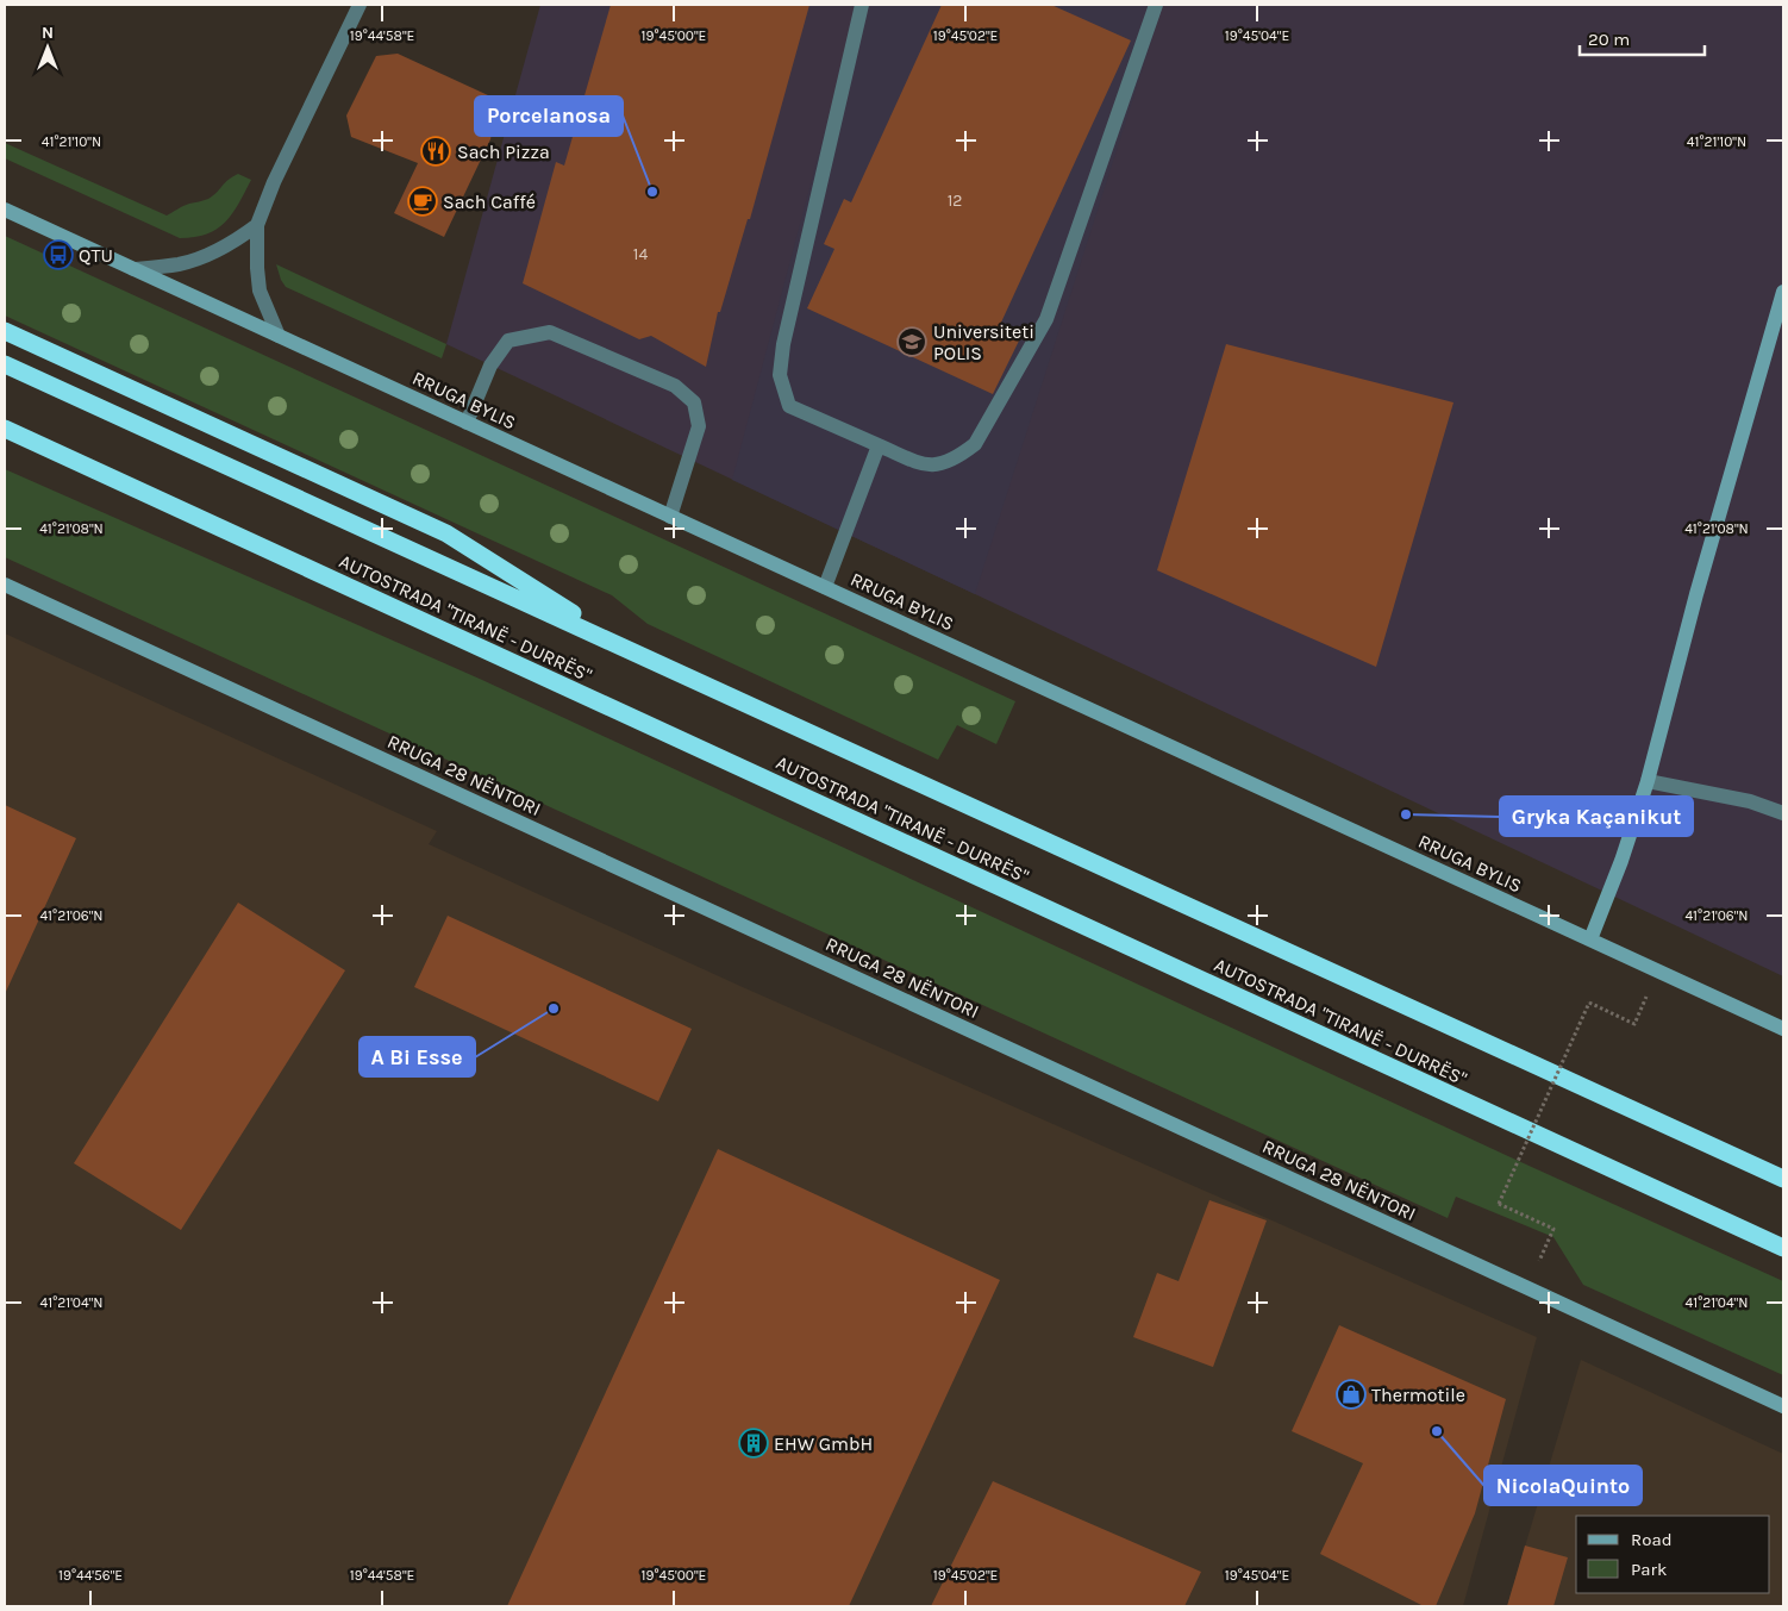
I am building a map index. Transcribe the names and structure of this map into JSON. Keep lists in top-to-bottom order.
{
  "streets": {
    "highway": ["AUTOSTRADA \"TIRANË - DURRËS\""],
    "main road": ["RRUGA BYLIS", "RRUGA 28 NËNTORI"]
  },
  "places": {
    "restaurant": ["Sach Pizza"],
    "other": [
      "Porcelanosa",
      "Gryka Kaçanikut",
      "A Bi Esse",
      "NicolaQuinto"
    ],
    "cafe": ["Sach Caffé"],
    "bus stop": ["QTU"],
    "school or university": ["Universiteti POLIS"],
    "shop": ["Thermotile"],
    "building": ["EHW GmbH"]
  },
  "house_numbers": ["12", "14"],
  "legend": ["Road", "Park"],
  "scale_bar": "20 m",
  "north": "top",
  "coordinates": [
    "19°44'58\"E",
    "19°45'00\"E",
    "19°45'02\"E",
    "19°45'04\"E",
    "41°21'10\"N",
    "41°21'08\"N",
    "41°21'06\"N",
    "41°21'04\"N",
    "19°44'56\"E"
  ]
}
